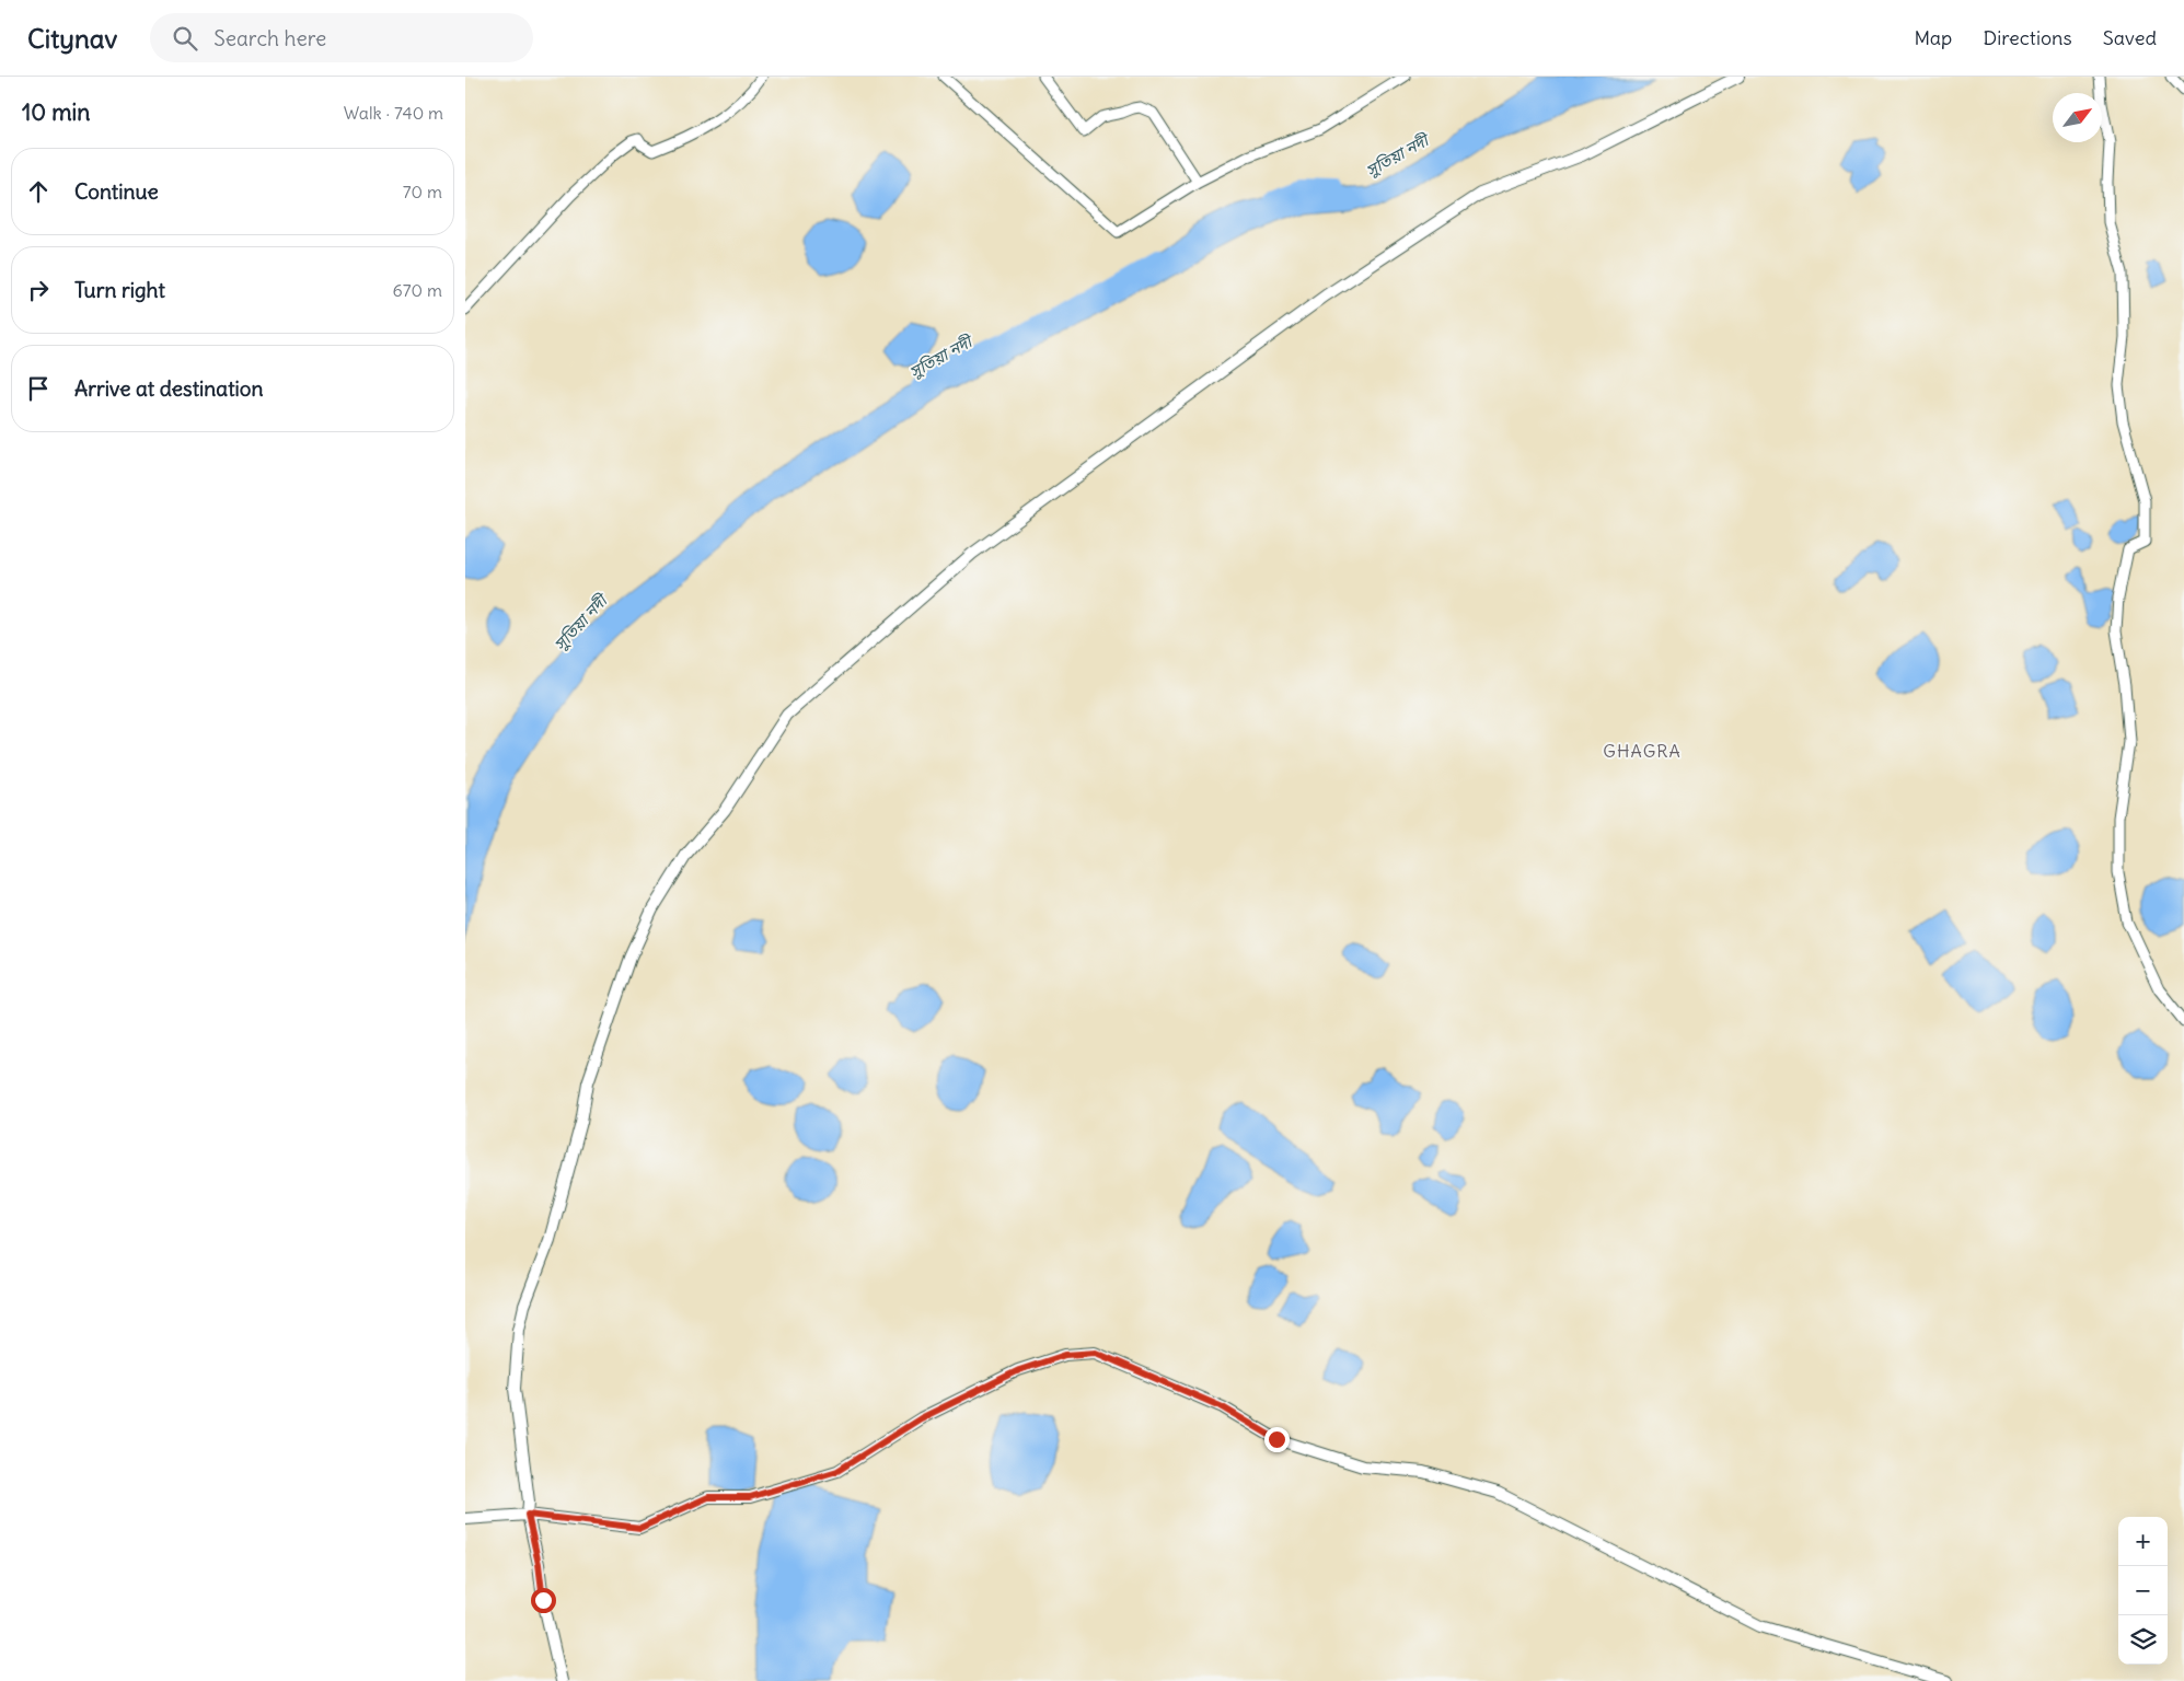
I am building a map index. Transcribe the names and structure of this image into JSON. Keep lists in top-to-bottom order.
{
  "districts": ["GHAGRA"],
  "water": ["সুতিয়া নদী"],
  "north": "top right",
  "page": {
    "header": "Citynav",
    "search": "Search here",
    "nav": ["Map", "Directions", "Saved"],
    "heading": ["10 min", "Walk · 740 m"],
    "list": [
      ["Continue", "70 m"],
      ["Turn right", "670 m"],
      "Arrive at destination"
    ],
    "map_buttons": ["+", "−"]
  }
}
